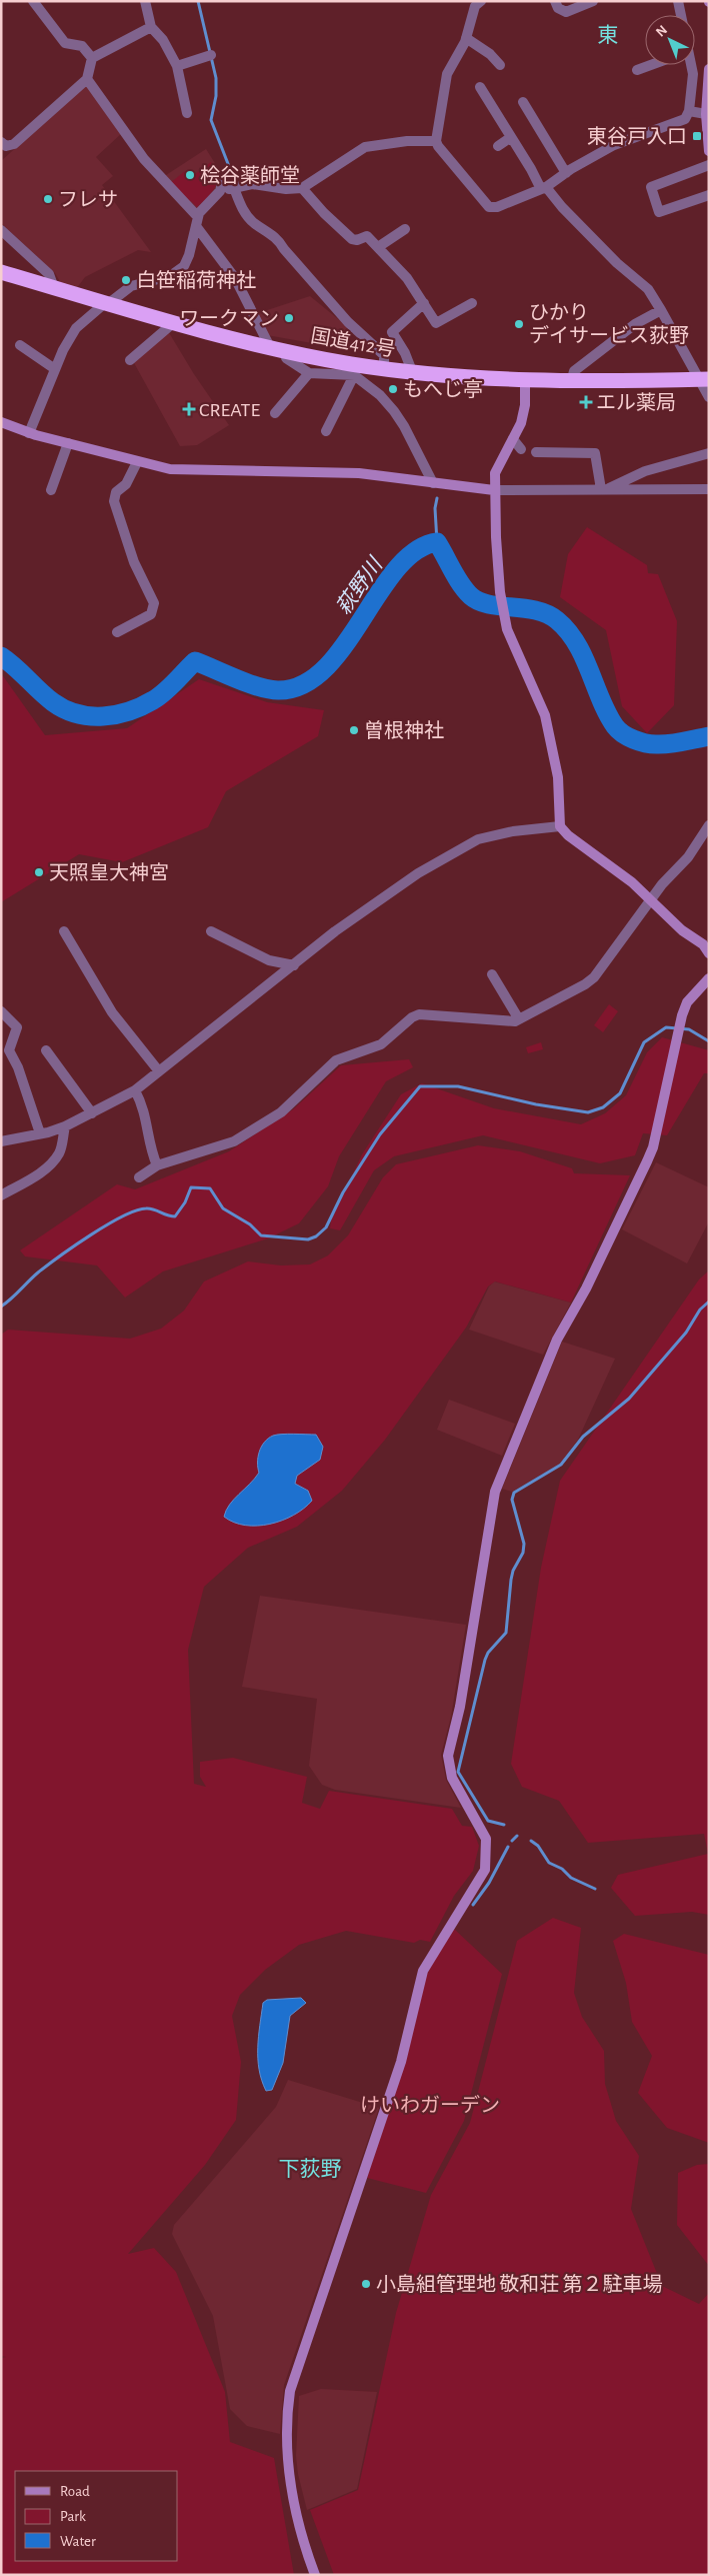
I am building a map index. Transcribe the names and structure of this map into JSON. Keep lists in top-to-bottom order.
{
  "streets": {
    "highway": ["国道412号"]
  },
  "districts": ["東", "下荻野"],
  "water": ["萩野川"],
  "parks": ["けいわガーデン"],
  "places": {
    "transit": ["東谷戸入口"],
    "other": [
      "桧谷薬師堂",
      "フレサ",
      "白笹稲荷神社",
      "ワークマン",
      "ひかり デイサービス荻野",
      "もへじ亭",
      "曽根神社",
      "天照皇大神宮",
      "小島組管理地 敬和荘 第２駐車場"
    ],
    "health": ["エル薬局", "CREATE"]
  },
  "legend": ["Road", "Park", "Water"],
  "north": "top left"
}
